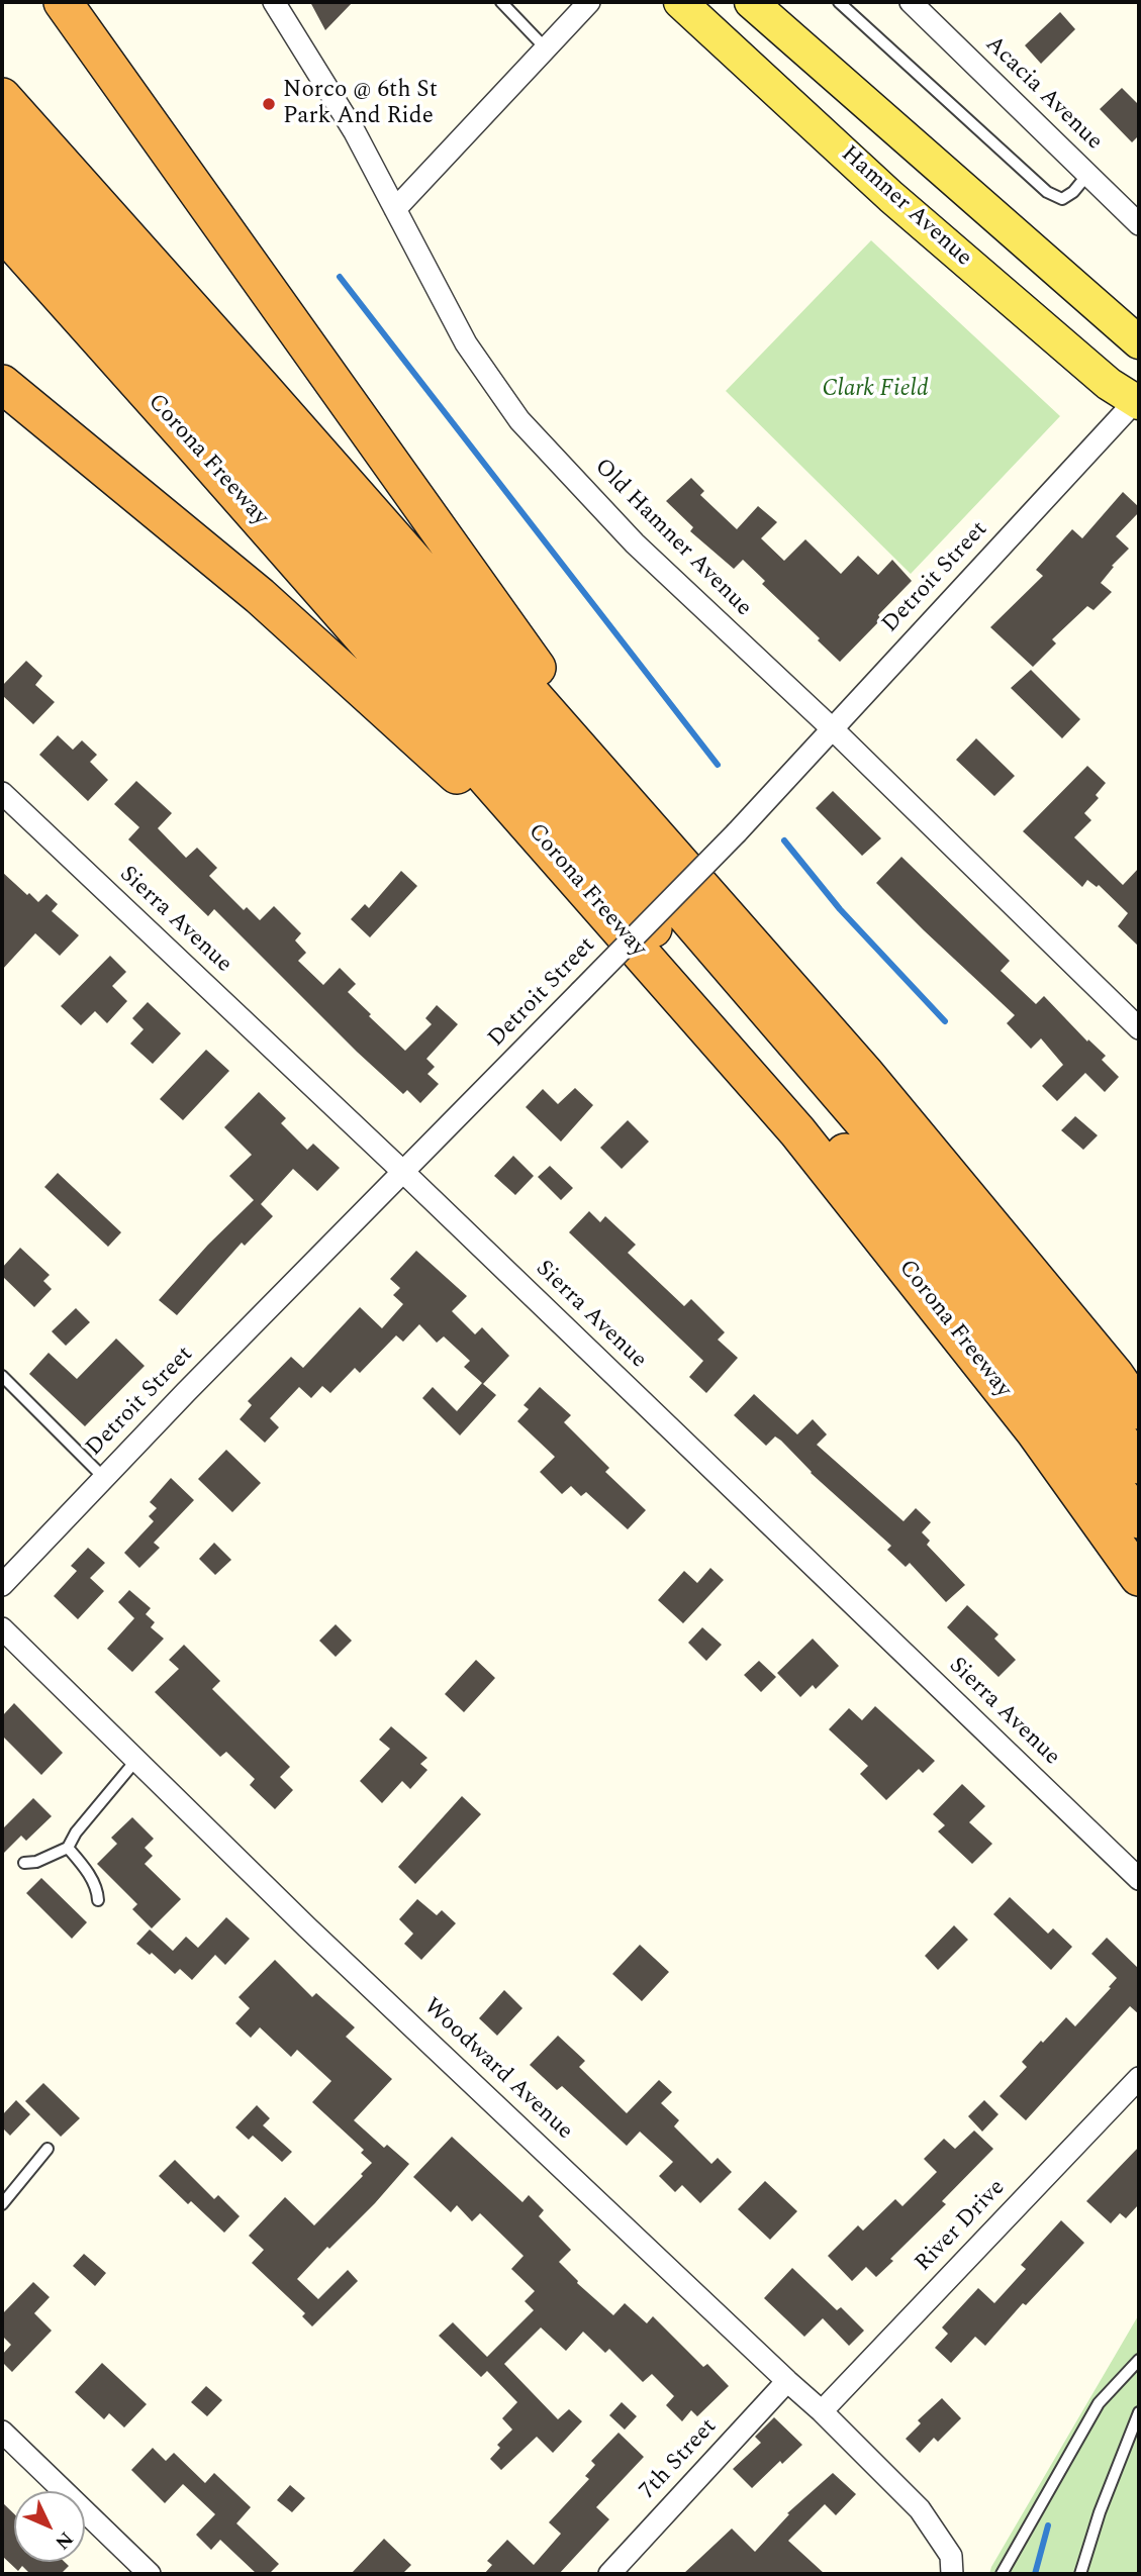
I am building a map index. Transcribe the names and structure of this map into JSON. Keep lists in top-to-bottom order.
{
  "streets": {
    "highway": ["Corona Freeway"],
    "main road": ["Hamner Avenue"],
    "street": [
      "Acacia Avenue",
      "Old Hamner Avenue",
      "Detroit Street",
      "Sierra Avenue",
      "Woodward Avenue",
      "River Drive",
      "7th Street"
    ]
  },
  "crossings": [
    ["Hamner Avenue", "Detroit Street"],
    ["Old Hamner Avenue", "Detroit Street"],
    ["Detroit Street", "Sierra Avenue"],
    ["Woodward Avenue", "River Drive"],
    ["Woodward Avenue", "7th Street"]
  ],
  "parks": ["Clark Field"],
  "places": ["Norco @ 6th St Park And Ride"],
  "north": "bottom right"
}
